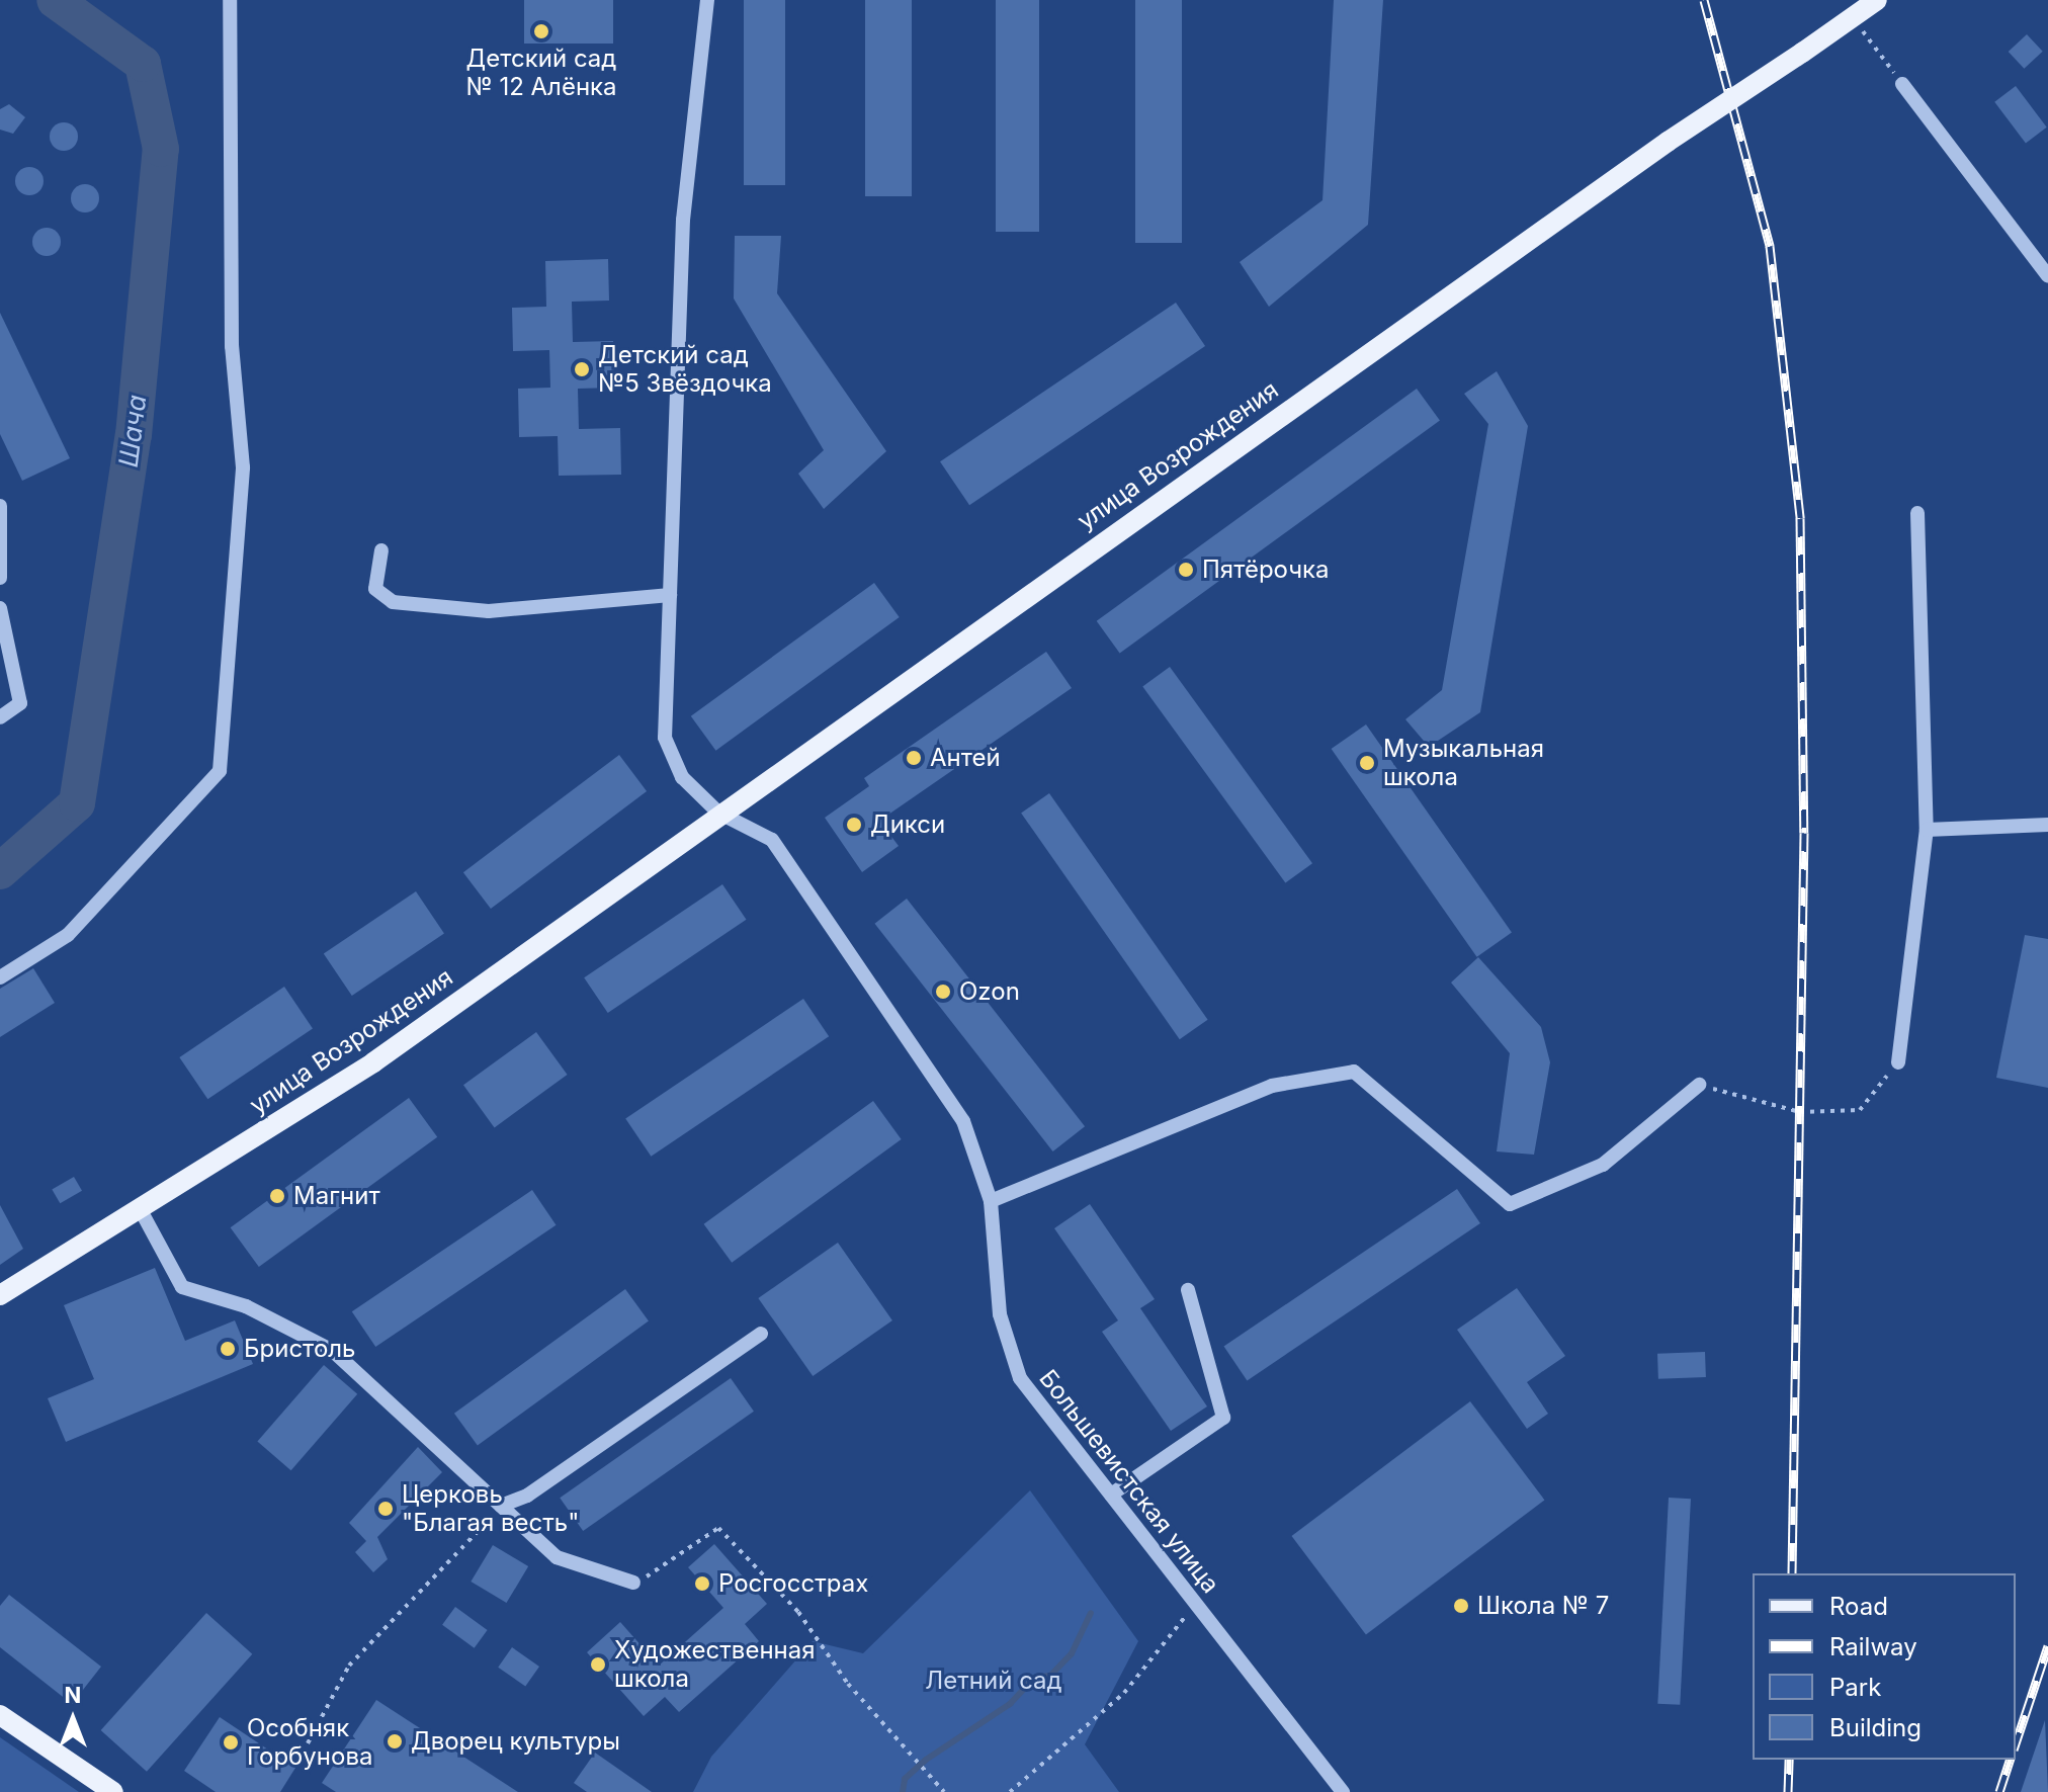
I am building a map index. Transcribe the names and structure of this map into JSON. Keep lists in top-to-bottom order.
{
  "streets": {
    "main road": ["улица Возрождения"],
    "street": ["Большевистская улица"]
  },
  "crossings": [
    ["улица Возрождения", "Большевистская улица"]
  ],
  "water": ["Шача"],
  "parks": ["Летний сад"],
  "places": [
    "Детский сад № 12 Алёнка",
    "Детский сад №5 Звёздочка",
    "Пятёрочка",
    "Антей",
    "Музыкальная школа",
    "Дикси",
    "Ozon",
    "Магнит",
    "Бристоль",
    "Церковь \"Благая весть\"",
    "Росгосстрах",
    "Школа № 7",
    "Художественная школа",
    "Дворец культуры",
    "Особняк Горбунова"
  ],
  "legend": [
    "Road",
    "Railway",
    "Park",
    "Building"
  ],
  "north": "top"
}
